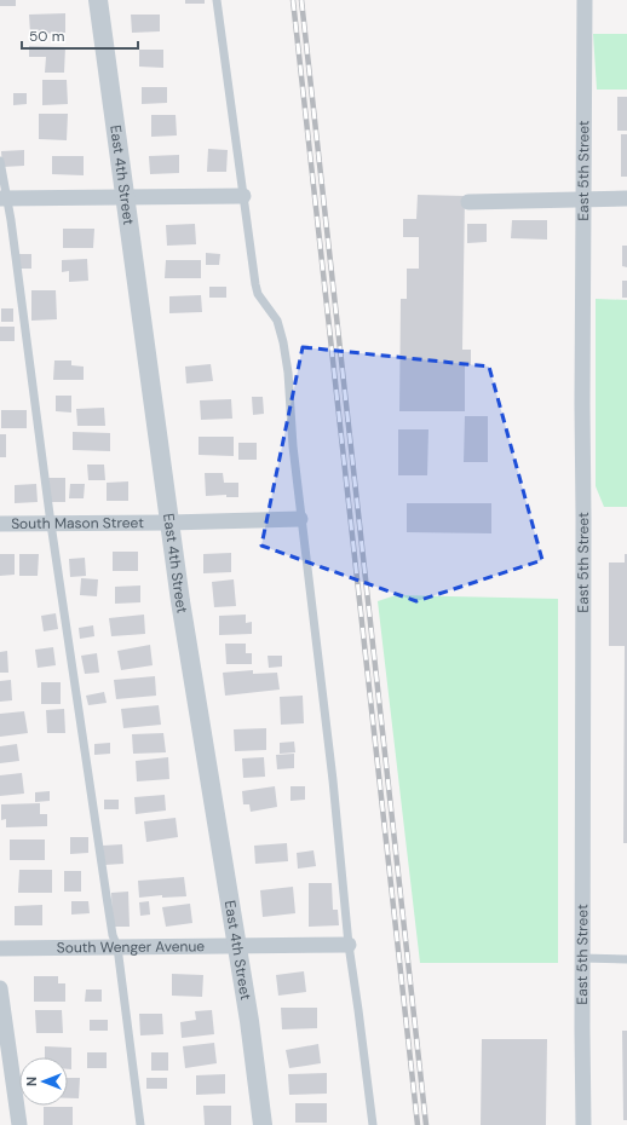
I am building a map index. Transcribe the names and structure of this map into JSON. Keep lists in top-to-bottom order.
{
  "streets": {
    "street": [
      "East 5th Street",
      "East 4th Street",
      "South Mason Street",
      "South Wenger Avenue"
    ]
  },
  "crossings": [
    ["East 4th Street", "South Mason Street"],
    ["East 4th Street", "South Wenger Avenue"]
  ],
  "scale_bar": "50 m",
  "north": "left"
}
